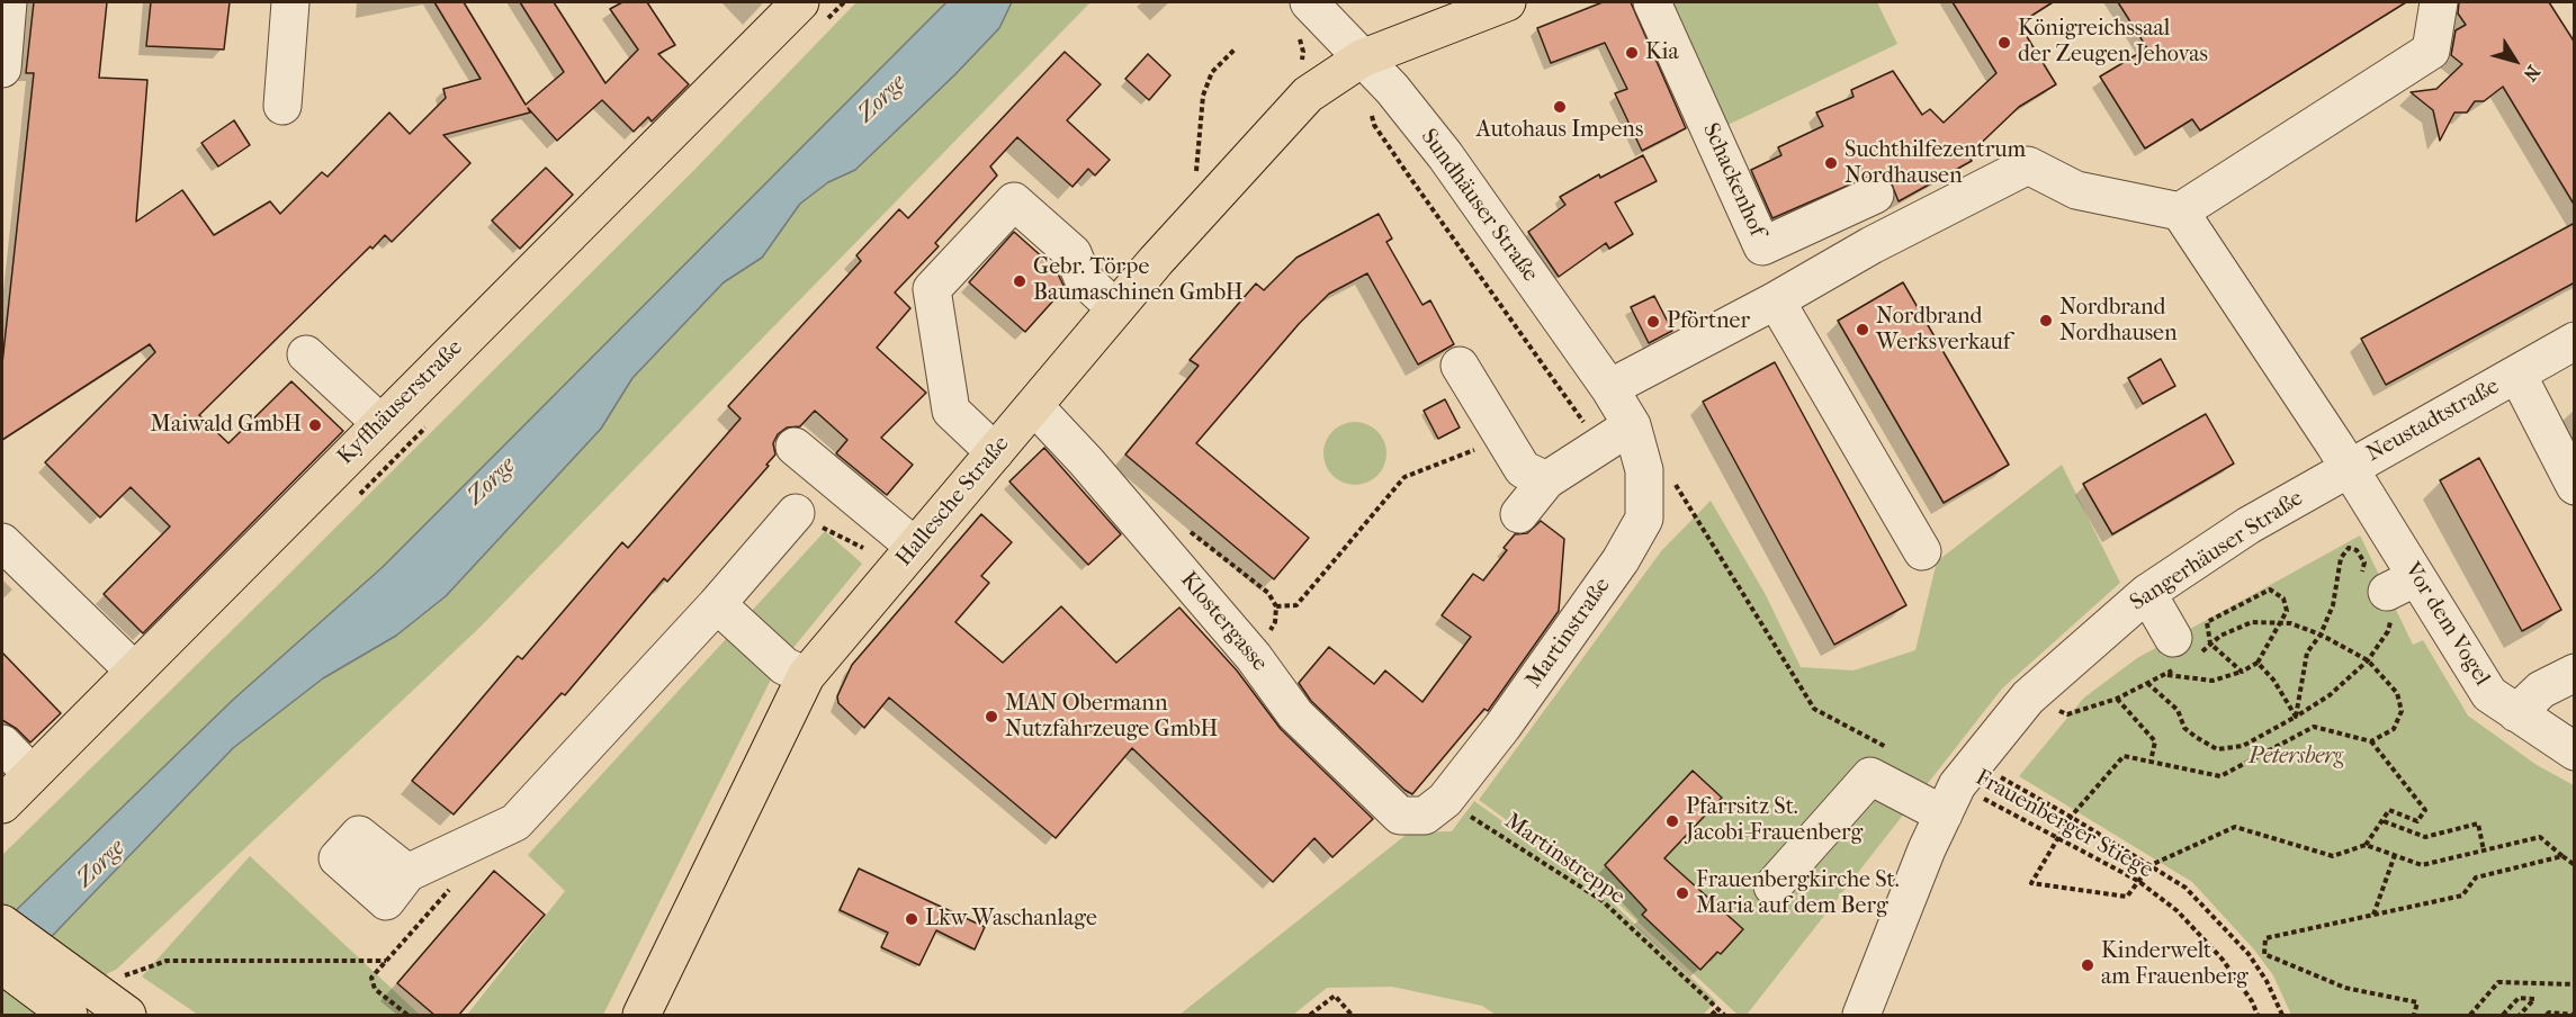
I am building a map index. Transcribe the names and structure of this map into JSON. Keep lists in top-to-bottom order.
{
  "streets": {
    "main road": ["Kyffhäuserstraße", "Hallesche Straße"],
    "street": [
      "Schackenhof",
      "Sundhäuser Straße",
      "Neustadtstraße",
      "Sangerhäuser Straße",
      "Klostergasse",
      "Vor dem Vogel",
      "Martinstraße"
    ],
    "path": ["Frauenberger Stiege", "Martinstreppe"]
  },
  "crossings": [
    ["Sundhäuser Straße", "Hallesche Straße"],
    ["Sundhäuser Straße", "Martinstraße"],
    ["Neustadtstraße", "Sangerhäuser Straße"],
    ["Neustadtstraße", "Vor dem Vogel"],
    ["Hallesche Straße", "Klostergasse"],
    ["Sangerhäuser Straße", "Vor dem Vogel"],
    ["Sangerhäuser Straße", "Frauenberger Stiege"],
    ["Klostergasse", "Martinstraße"],
    ["Klostergasse", "Martinstreppe"],
    ["Martinstraße", "Martinstreppe"]
  ],
  "water": ["Zorge"],
  "parks": ["Petersberg"],
  "places": [
    "Königreichssaal der Zeugen Jehovas",
    "Kia",
    "Autohaus Impens",
    "Suchthilfezentrum Nordhausen",
    "Gebr. Törpe Baumaschinen GmbH",
    "Nordbrand Nordhausen",
    "Pförtner",
    "Nordbrand Werksverkauf",
    "Maiwald GmbH",
    "MAN Obermann Nutzfahrzeuge GmbH",
    "Pfarrsitz St. Jacobi-Frauenberg",
    "Frauenbergkirche St. Maria auf dem Berg",
    "Lkw Waschanlage",
    "Kinderwelt am Frauenberg"
  ],
  "north": "bottom right"
}
